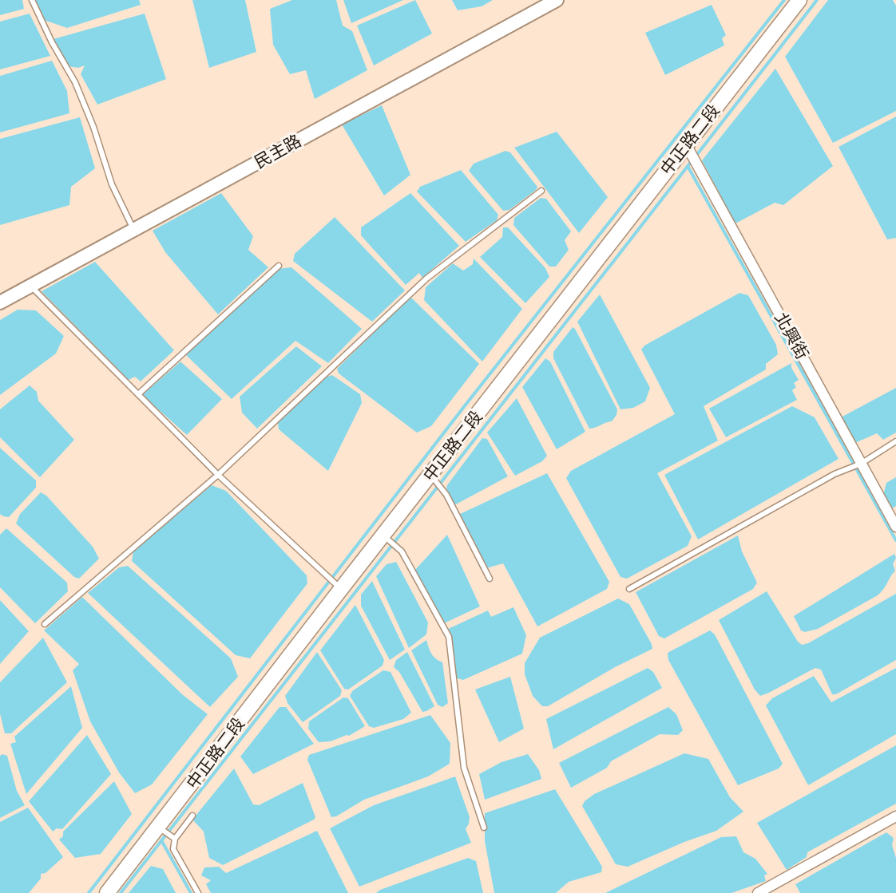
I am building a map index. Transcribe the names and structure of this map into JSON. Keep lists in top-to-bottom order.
{
  "streets": {
    "main road": ["中正路二段"],
    "street": ["民主路", "北興街"]
  },
  "crossings": [
    ["中正路二段", "北興街"]
  ]
}
